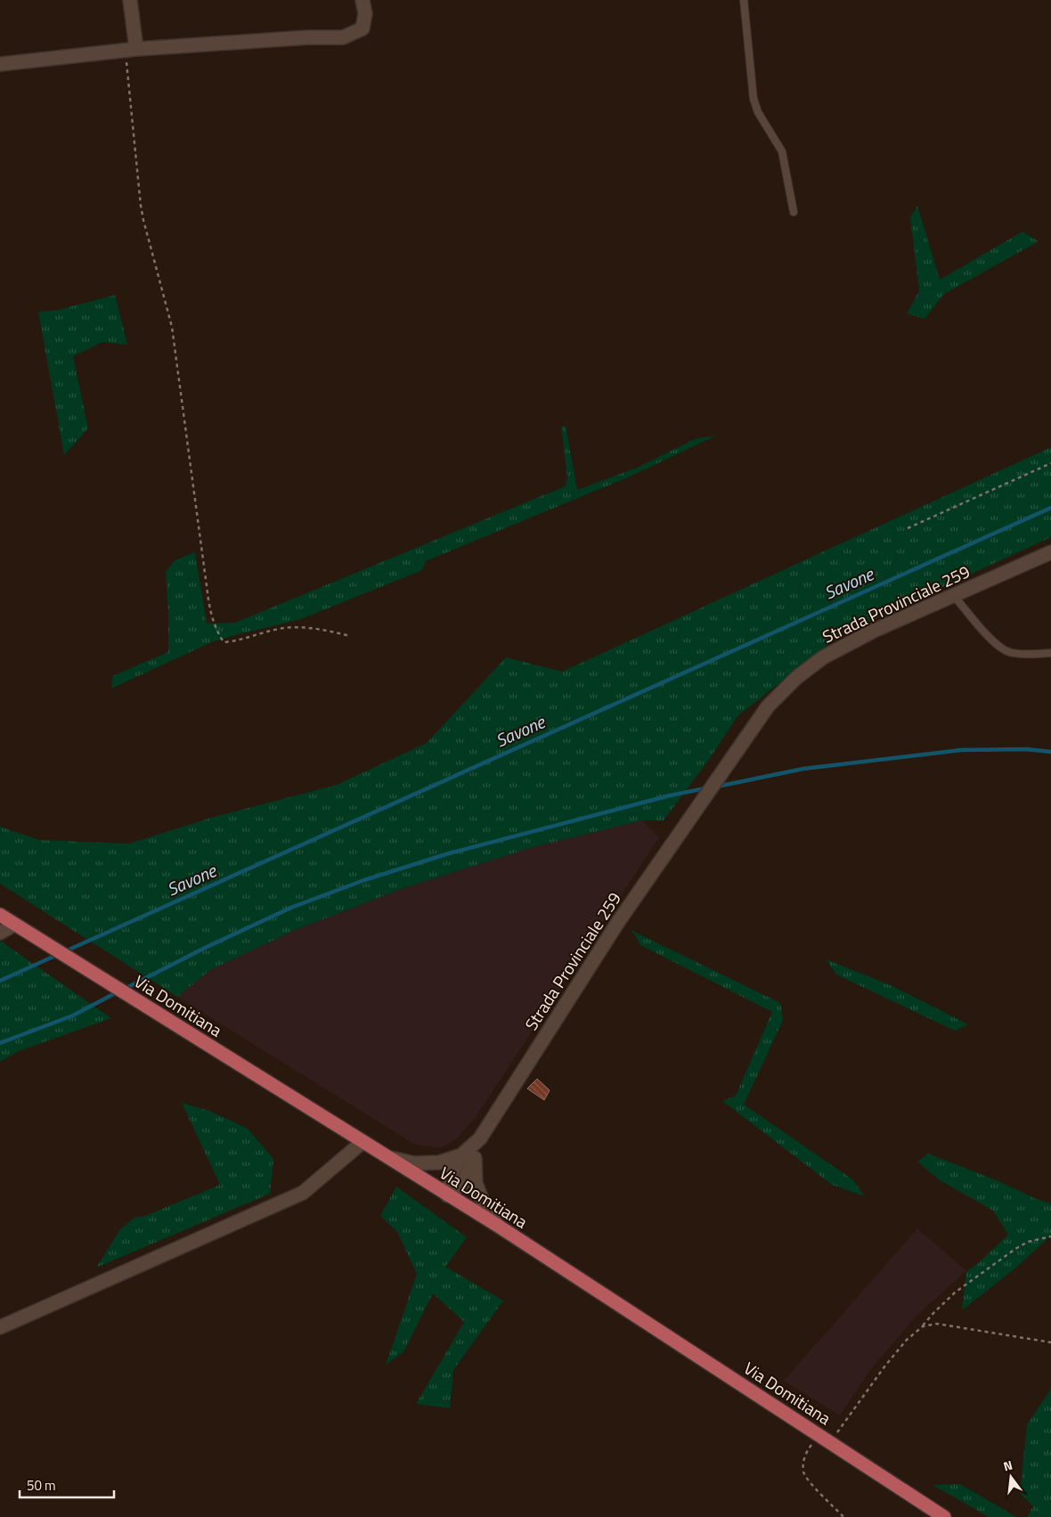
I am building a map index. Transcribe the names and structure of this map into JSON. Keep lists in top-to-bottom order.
{
  "streets": {
    "main road": ["Via Domitiana"],
    "street": ["Strada Provinciale 259"]
  },
  "crossings": [
    ["Strada Provinciale 259", "Via Domitiana"]
  ],
  "water": ["Savone"],
  "scale_bar": "50 m",
  "north": "top"
}
